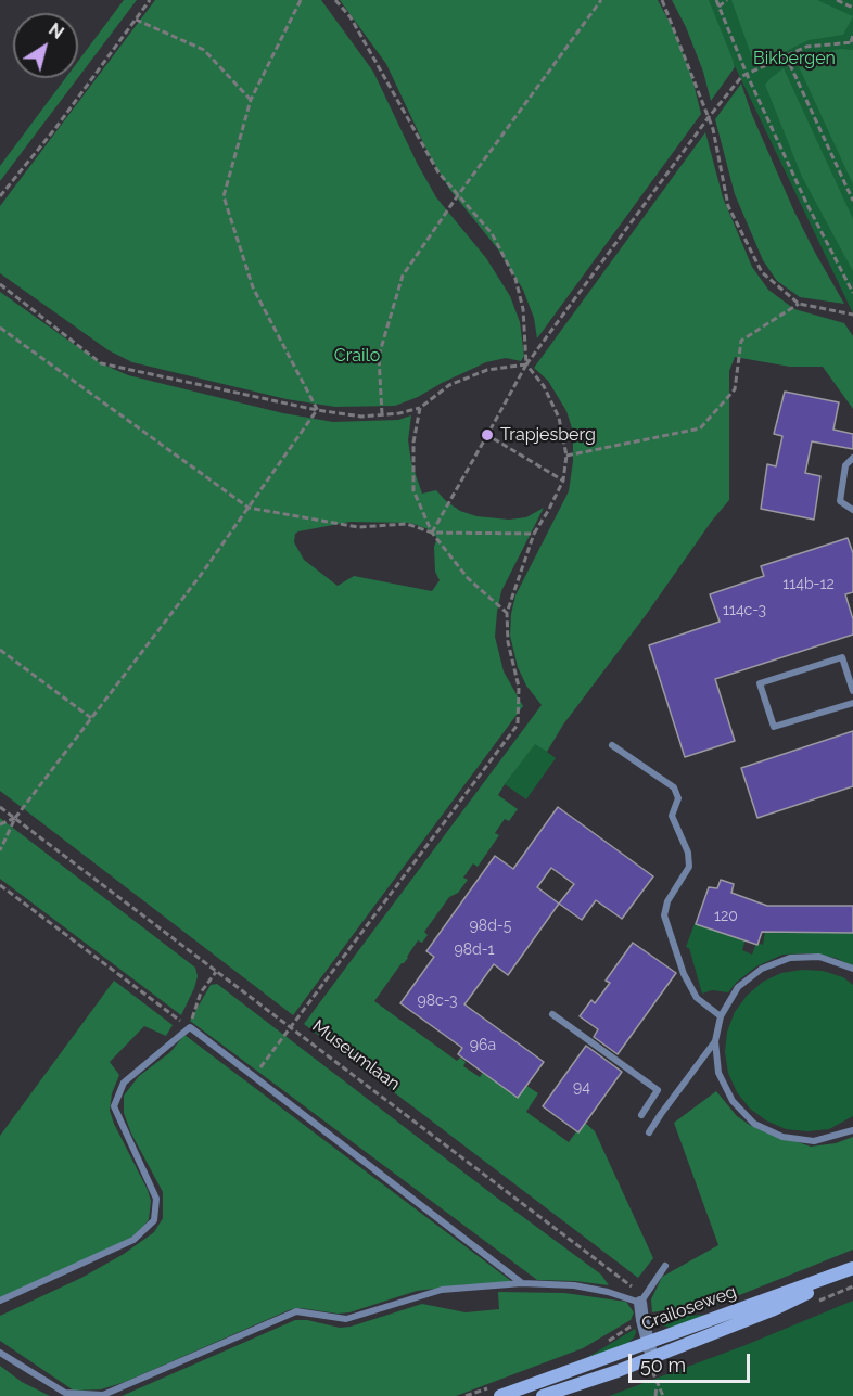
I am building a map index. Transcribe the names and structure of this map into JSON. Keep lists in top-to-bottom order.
{
  "streets": {
    "main road": ["Crailoseweg"],
    "path": ["Museumlaan"]
  },
  "parks": ["Bikbergen", "Crailo"],
  "places": ["Trapjesberg"],
  "house_numbers": [
    "114b-12",
    "114c-3",
    "120",
    "98d-5",
    "98d-1",
    "98c-3",
    "96a",
    "94"
  ],
  "scale_bar": "50 m",
  "north": "top right"
}
